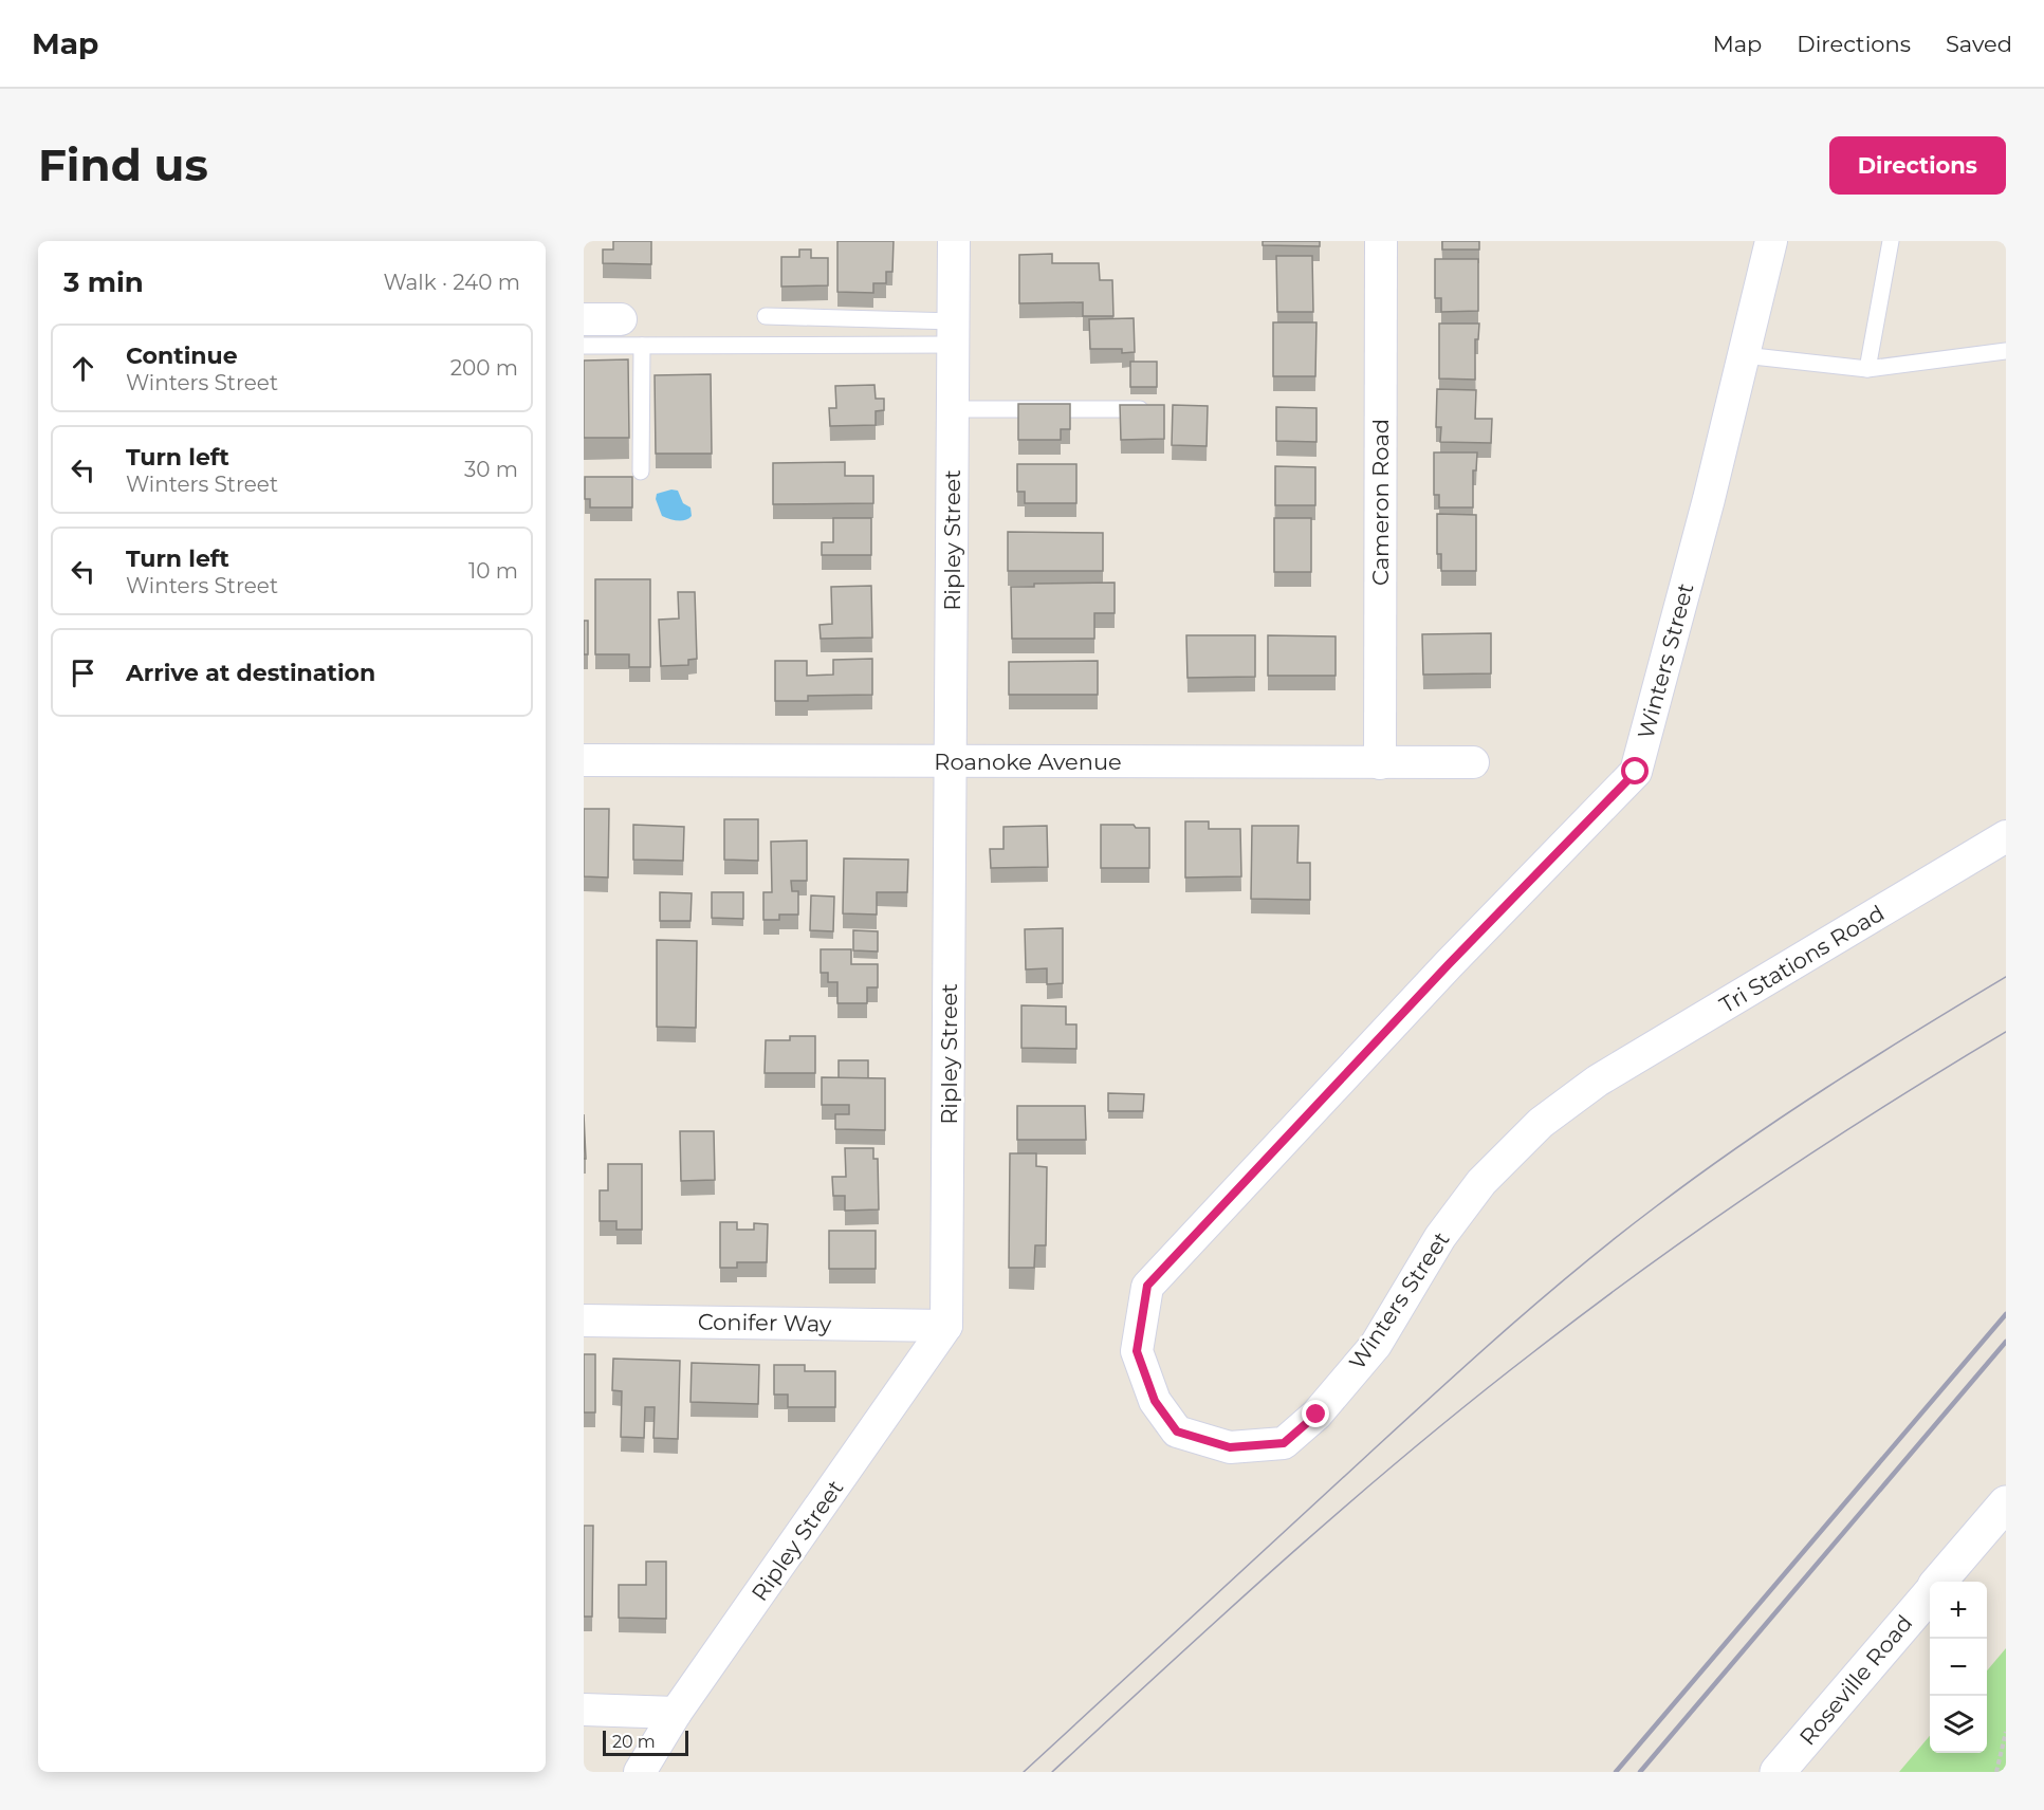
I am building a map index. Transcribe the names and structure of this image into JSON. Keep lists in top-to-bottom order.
{
  "streets": {
    "main road": ["Roseville Road"],
    "street": [
      "Cameron Road",
      "Ripley Street",
      "Winters Street",
      "Roanoke Avenue",
      "Tri Stations Road",
      "Conifer Way"
    ]
  },
  "crossings": [
    ["Cameron Road", "Roanoke Avenue"],
    ["Ripley Street", "Roanoke Avenue"],
    ["Ripley Street", "Conifer Way"],
    ["Winters Street", "Tri Stations Road"]
  ],
  "scale_bar": "20 m",
  "page": {
    "header": "Map",
    "nav": ["Map", "Directions", "Saved"],
    "buttons": "Directions",
    "title": "Find us",
    "heading": ["3 min", "Walk · 240 m"],
    "list": [
      ["Continue", "Winters Street", "200 m"],
      ["Turn left", "Winters Street", "30 m"],
      ["Turn left", "Winters Street", "10 m"],
      "Arrive at destination"
    ],
    "map_buttons": ["+", "−"],
    "scale": "20 m"
  }
}
